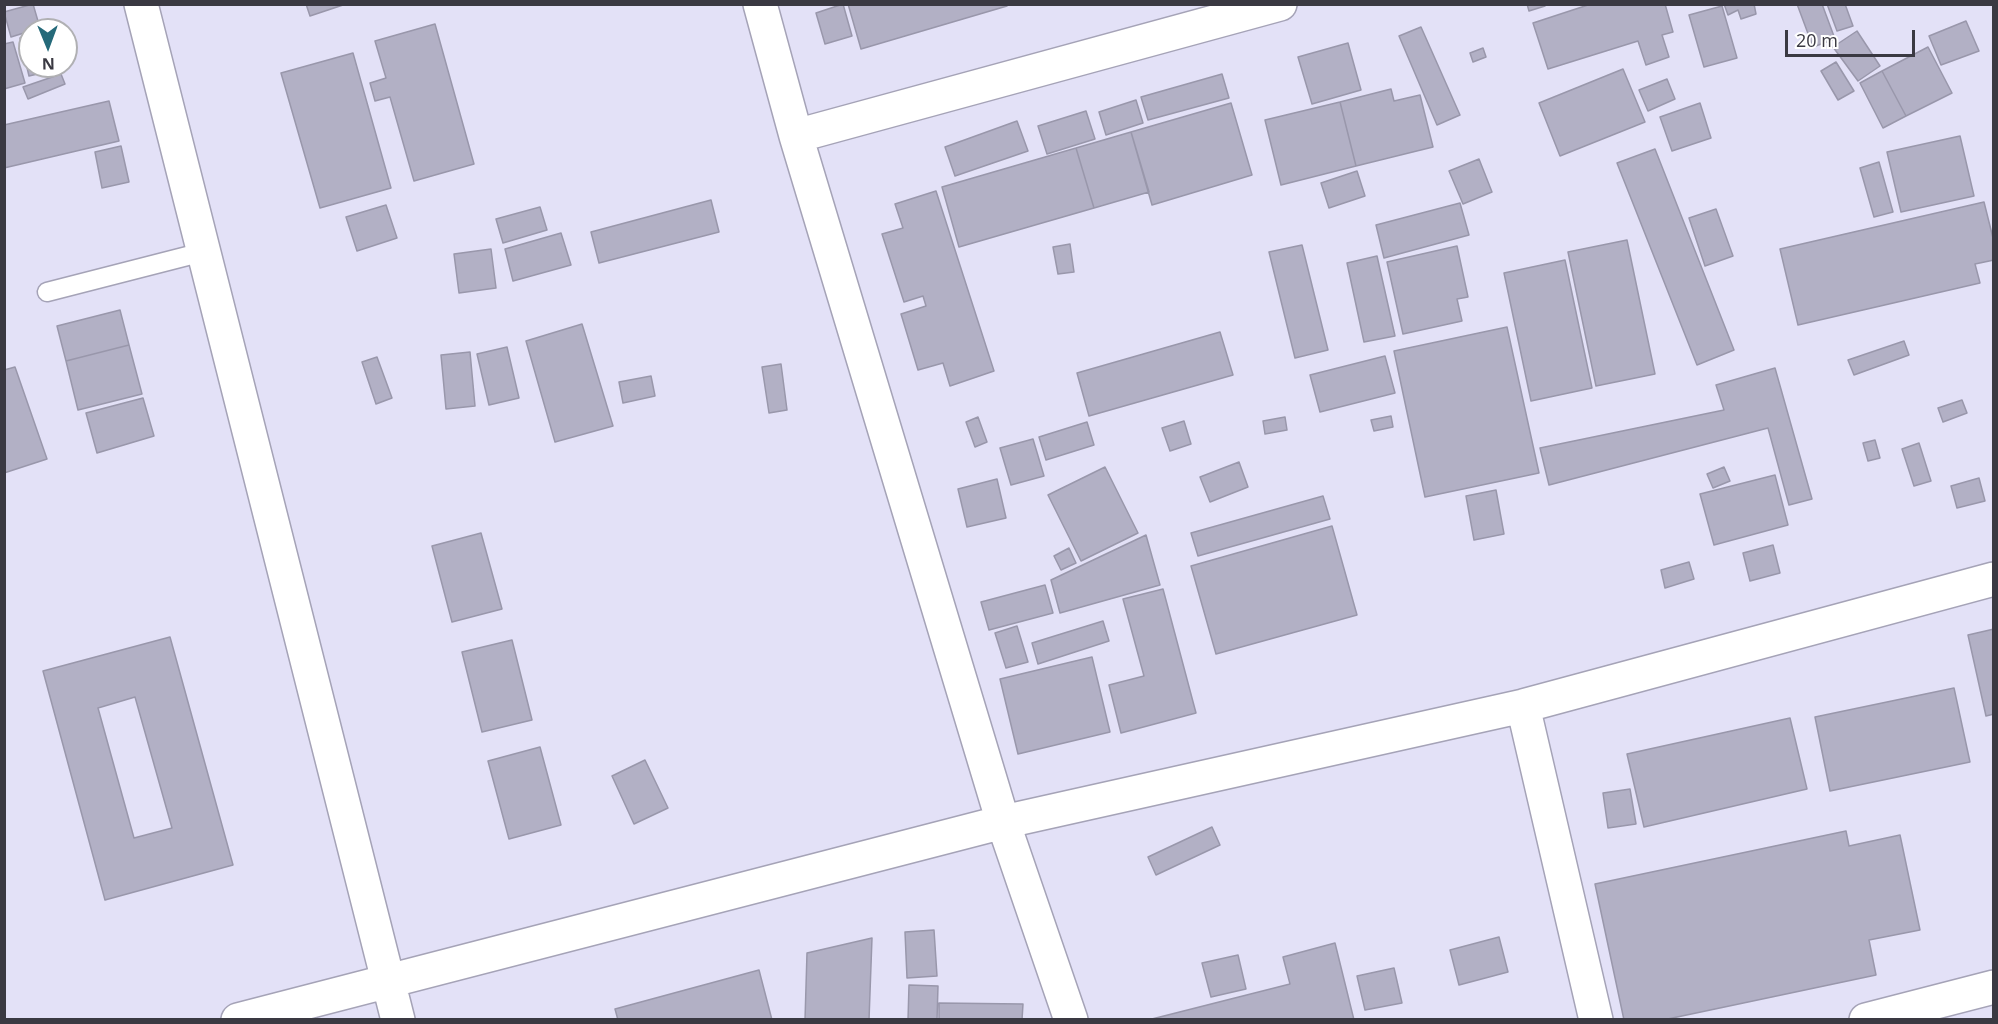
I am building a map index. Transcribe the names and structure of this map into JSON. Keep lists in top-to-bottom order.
{
  "scale_bar": "20 m",
  "north": "bottom"
}
